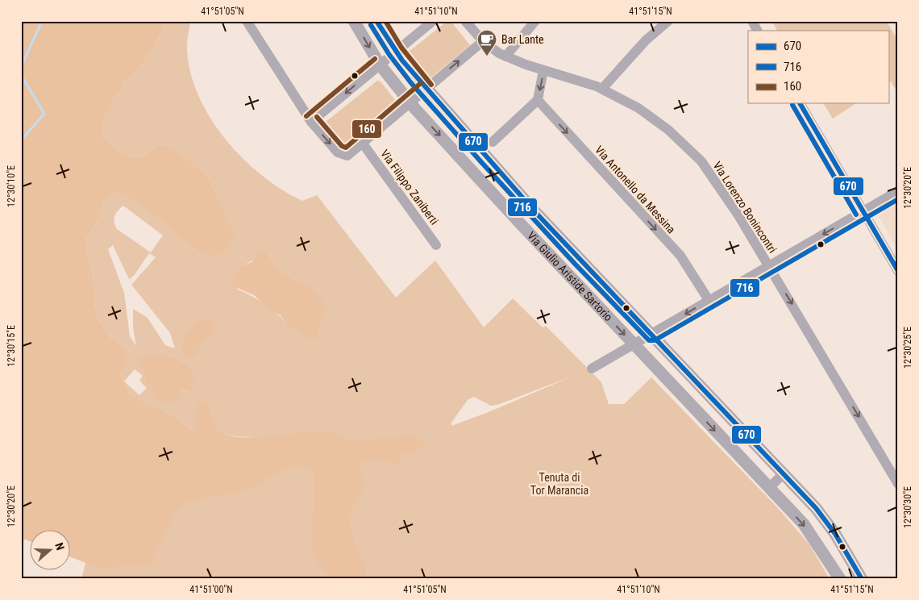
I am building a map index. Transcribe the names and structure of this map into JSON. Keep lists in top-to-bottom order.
{
  "streets": {
    "street": [
      "Via Filippo Zaniberti",
      "Via Antonello da Messina",
      "Via Lorenzo Bonincontri",
      "Via Giulio Aristide Sartorio"
    ]
  },
  "one_way": ["Via Antonello da Messina", "Via Lorenzo Bonincontri"],
  "parks": ["Tenuta di Tor Marancia"],
  "places": {
    "cafe": ["Bar Lante"]
  },
  "lines": ["transit line 670", "transit line 160", "transit line 716"],
  "legend": ["670", "716", "160"],
  "north": "right",
  "coordinates": [
    "41°51'05\"N",
    "41°51'10\"N",
    "41°51'15\"N",
    "12°30'10\"E",
    "12°30'20\"E",
    "12°30'15\"E",
    "12°30'25\"E",
    "12°30'30\"E",
    "41°51'00\"N"
  ]
}
